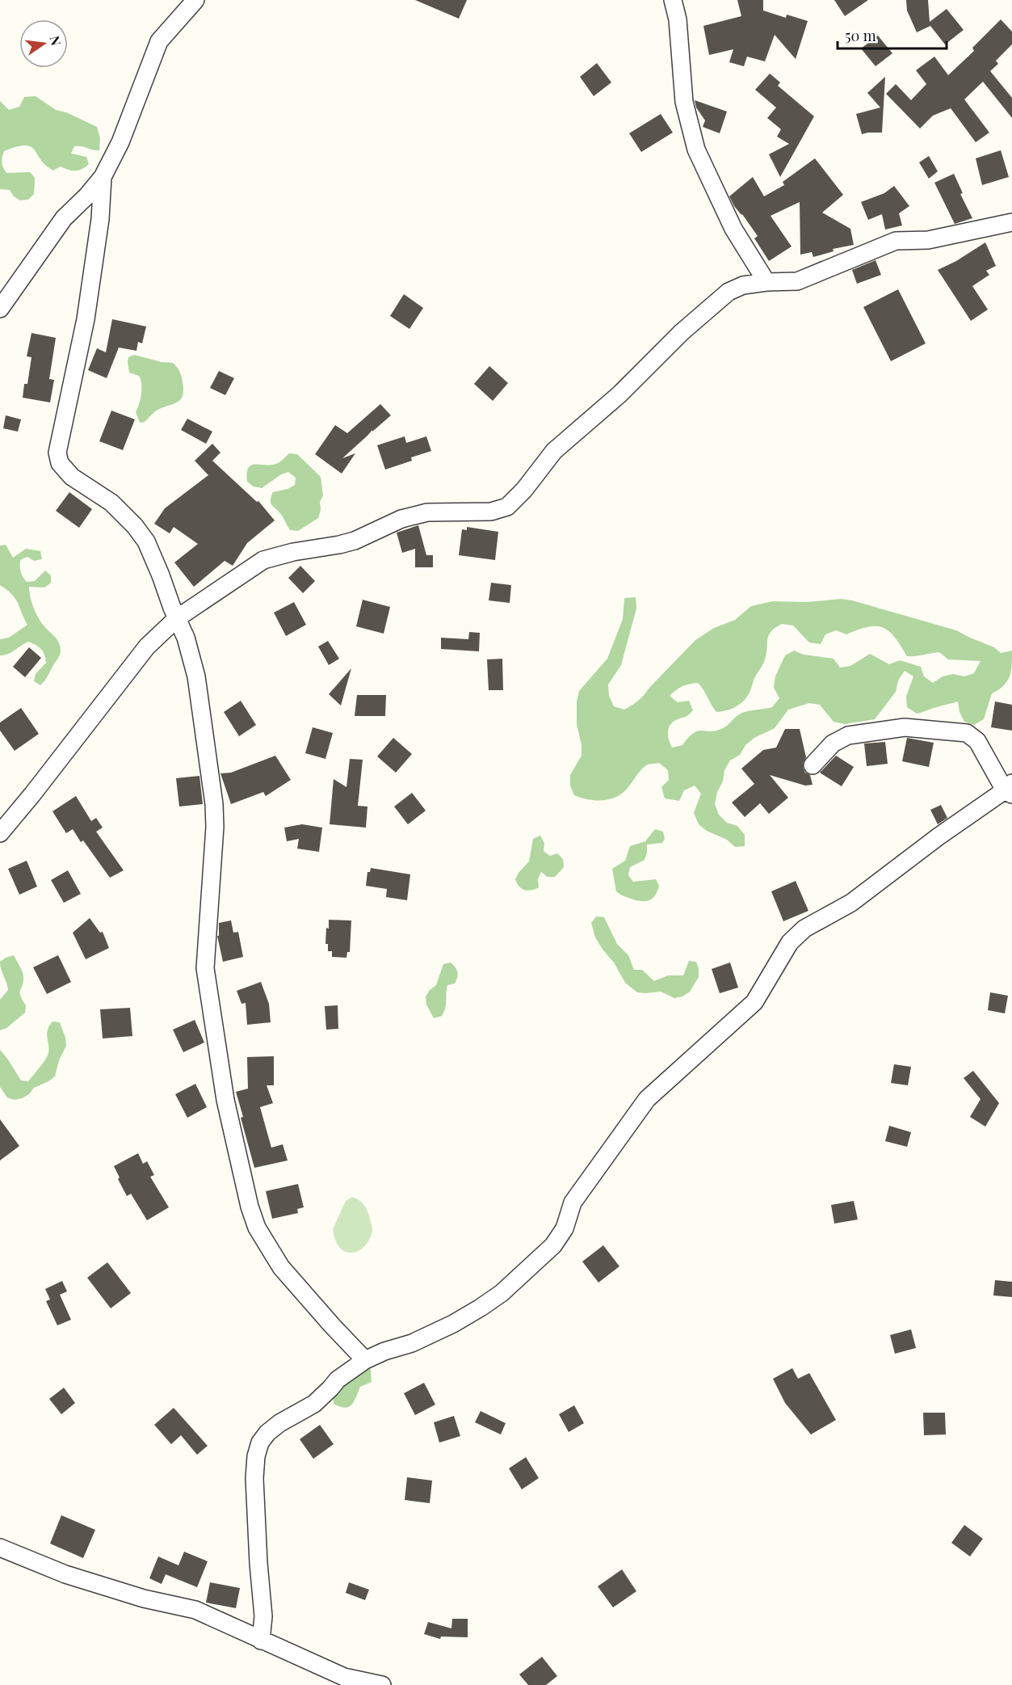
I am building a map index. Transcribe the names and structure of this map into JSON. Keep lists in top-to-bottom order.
{
  "scale_bar": "50 m",
  "north": "right"
}
